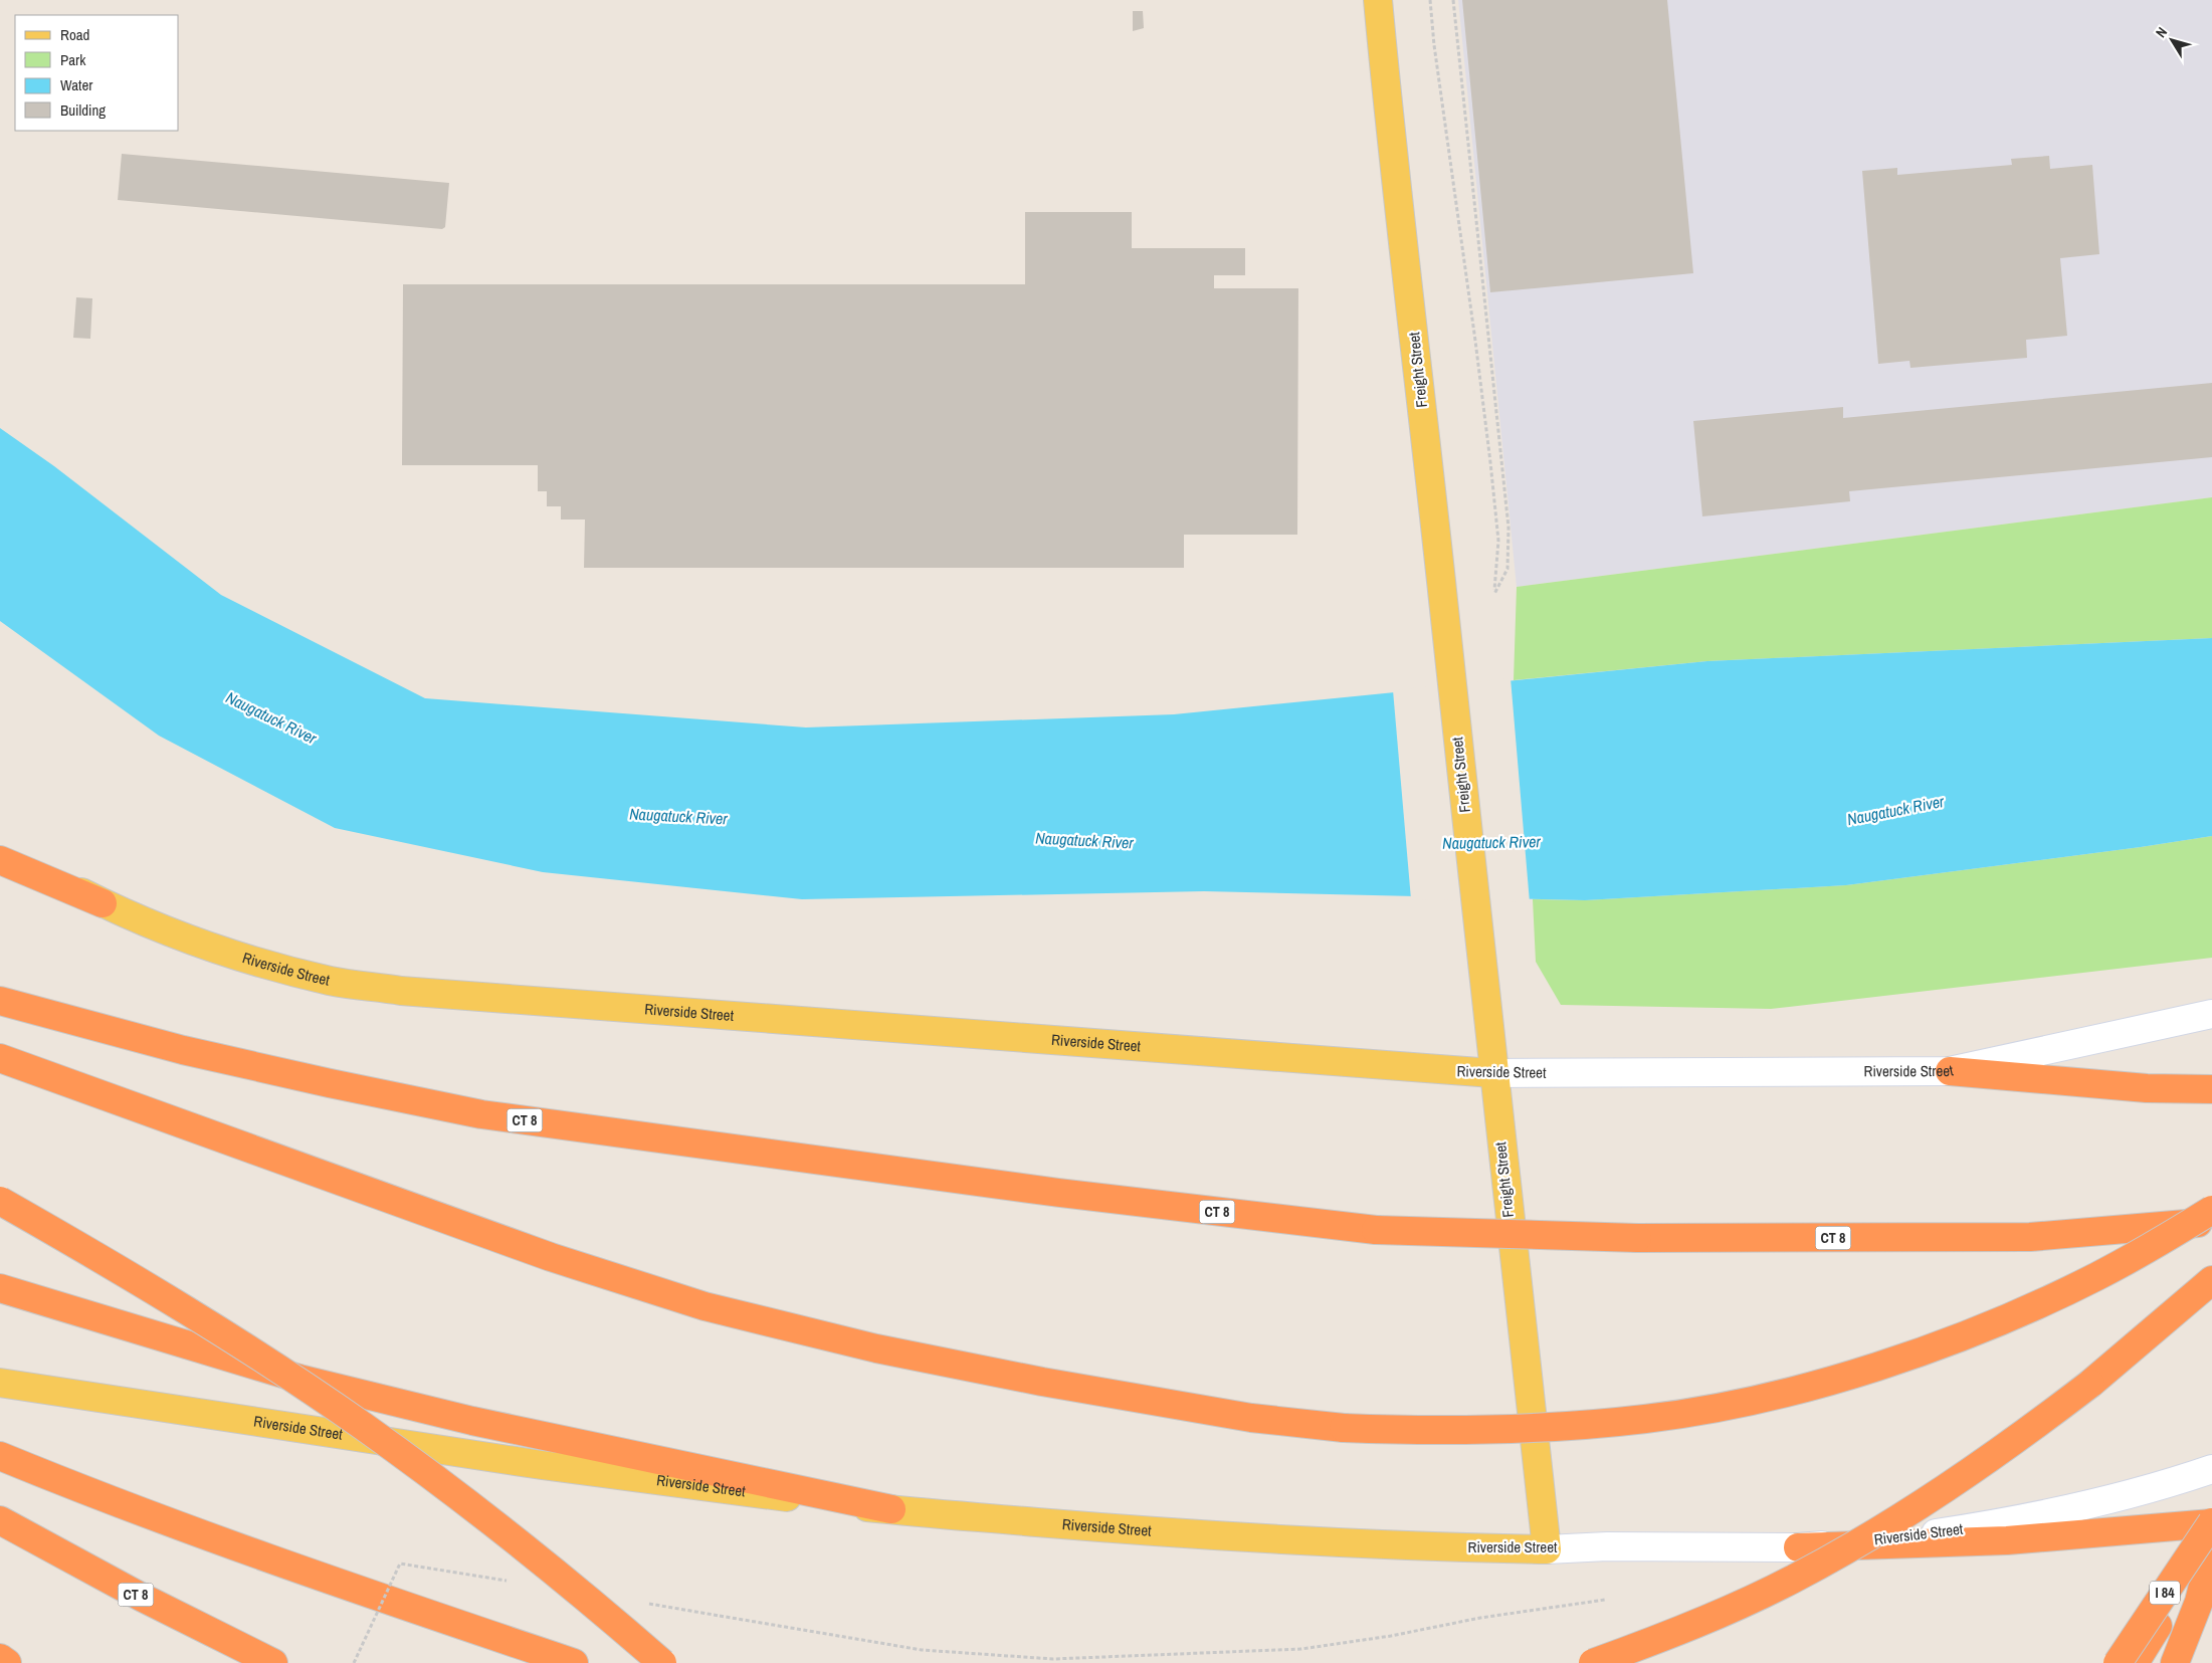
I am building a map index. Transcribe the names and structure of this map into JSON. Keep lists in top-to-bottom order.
{
  "streets": {
    "highway": ["CT 8", "I 84"],
    "main road": ["Freight Street", "Riverside Street"]
  },
  "crossings": [
    ["Freight Street", "Riverside Street"]
  ],
  "water": ["Naugatuck River"],
  "legend": [
    "Road",
    "Park",
    "Water",
    "Building"
  ],
  "north": "top left"
}
